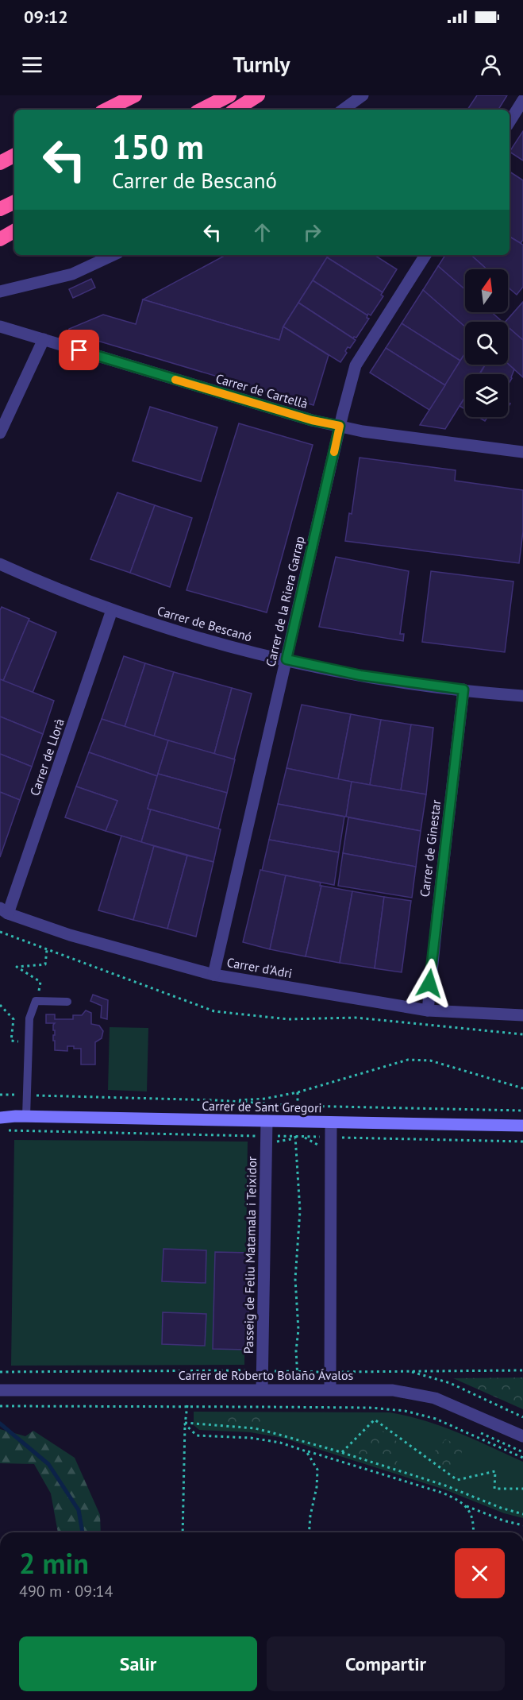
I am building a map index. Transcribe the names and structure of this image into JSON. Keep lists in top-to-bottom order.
{
  "streets": {
    "main road": ["Carrer de Sant Gregori"],
    "street": [
      "Carrer de Cartellà",
      "Carrer de la Riera Garrap",
      "Carrer de Bescanó",
      "Carrer de Llorà",
      "Carrer de Ginestar",
      "Carrer d'Adri",
      "Passeig de Feliu Matamala i Teixidor",
      "Carrer de Roberto Bolaño Ávalos"
    ]
  },
  "crossings": [
    ["Carrer de Cartellà", "Carrer de la Riera Garrap"],
    ["Carrer de la Riera Garrap", "Carrer de Bescanó"],
    ["Carrer de la Riera Garrap", "Carrer d'Adri"],
    ["Carrer de Bescanó", "Carrer de Llorà"],
    ["Carrer de Bescanó", "Carrer de Ginestar"],
    ["Carrer de Llorà", "Carrer d'Adri"],
    ["Carrer de Ginestar", "Carrer d'Adri"],
    ["Carrer de Sant Gregori", "Passeig de Feliu Matamala i Teixidor"],
    ["Passeig de Feliu Matamala i Teixidor", "Carrer de Roberto Bolaño Ávalos"]
  ],
  "north": "top",
  "page": {
    "status": "09:12",
    "header": "Turnly",
    "turn": ["150 m", "Carrer de Bescanó"],
    "heading": ["2 min", "490 m · 09:14"],
    "buttons": ["Salir", "Compartir"]
  }
}
